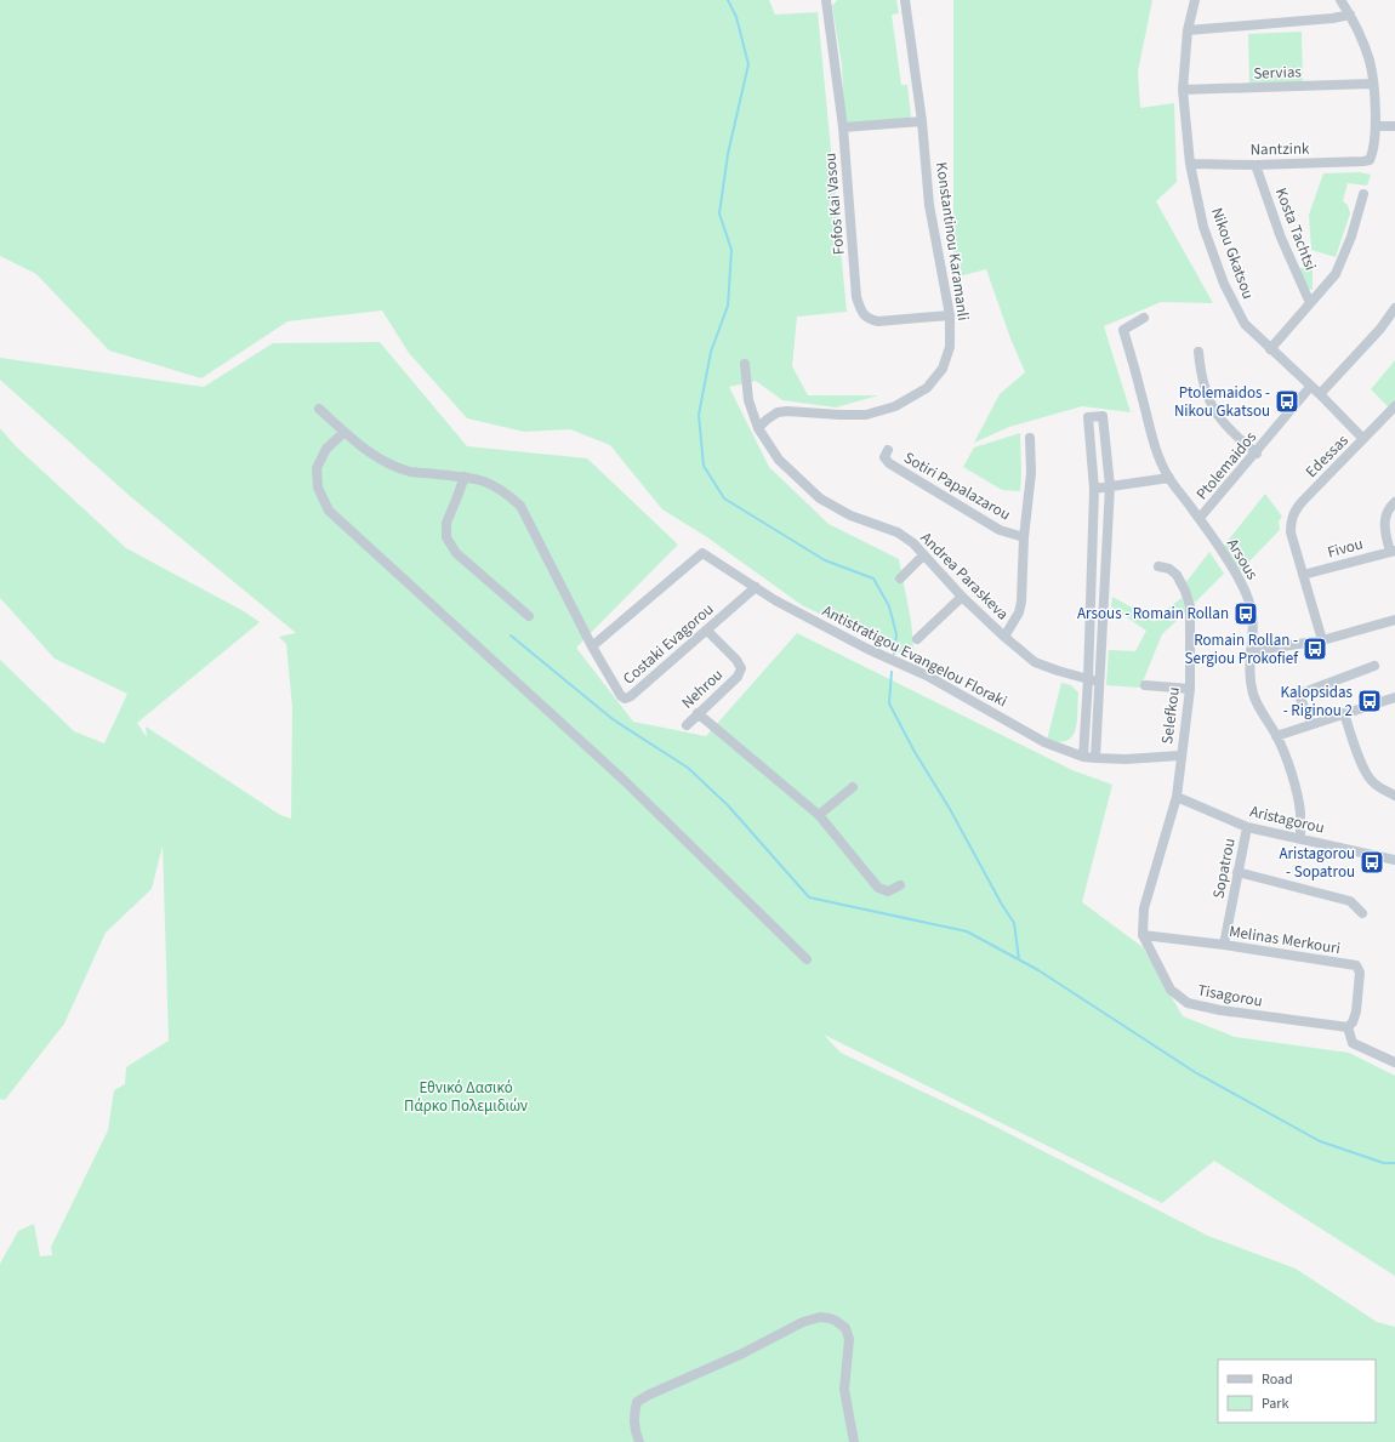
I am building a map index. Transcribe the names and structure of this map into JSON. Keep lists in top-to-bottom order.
{
  "streets": {
    "street": [
      "Servias",
      "Nantzink",
      "Fofos Kai Vasou",
      "Kosta Tachtsi",
      "Konstantinou Karamanli",
      "Nikou Gkatsou",
      "Edessas",
      "Ptolemaidos",
      "Sotiri Papalazarou",
      "Fivou",
      "Arsous",
      "Andrea Paraskeva",
      "Costaki Evagorou",
      "Antistratigou Evangelou Floraki",
      "Nehrou",
      "Selefkou",
      "Aristagorou",
      "Sopatrou",
      "Melinas Merkouri",
      "Tisagorou"
    ]
  },
  "crossings": [
    ["Servias", "Nikou Gkatsou"],
    ["Nantzink", "Kosta Tachtsi"],
    ["Nantzink", "Nikou Gkatsou"],
    ["Fofos Kai Vasou", "Konstantinou Karamanli"],
    ["Konstantinou Karamanli", "Andrea Paraskeva"],
    ["Nikou Gkatsou", "Edessas"],
    ["Nikou Gkatsou", "Ptolemaidos"],
    ["Edessas", "Fivou"],
    ["Ptolemaidos", "Arsous"],
    ["Arsous", "Aristagorou"],
    ["Costaki Evagorou", "Antistratigou Evangelou Floraki"],
    ["Costaki Evagorou", "Nehrou"],
    ["Antistratigou Evangelou Floraki", "Selefkou"],
    ["Selefkou", "Aristagorou"],
    ["Aristagorou", "Sopatrou"],
    ["Sopatrou", "Melinas Merkouri"],
    ["Melinas Merkouri", "Tisagorou"]
  ],
  "parks": ["Εθνικό Δασικό Πάρκο Πολεμιδιών"],
  "places": {
    "bus stop": [
      "Ptolemaidos - Nikou Gkatsou",
      "Arsous - Romain Rollan",
      "Romain Rollan - Sergiou Prokofief",
      "Kalopsidas - Riginou 2",
      "Aristagorou - Sopatrou"
    ]
  },
  "legend": ["Road", "Park"]
}
